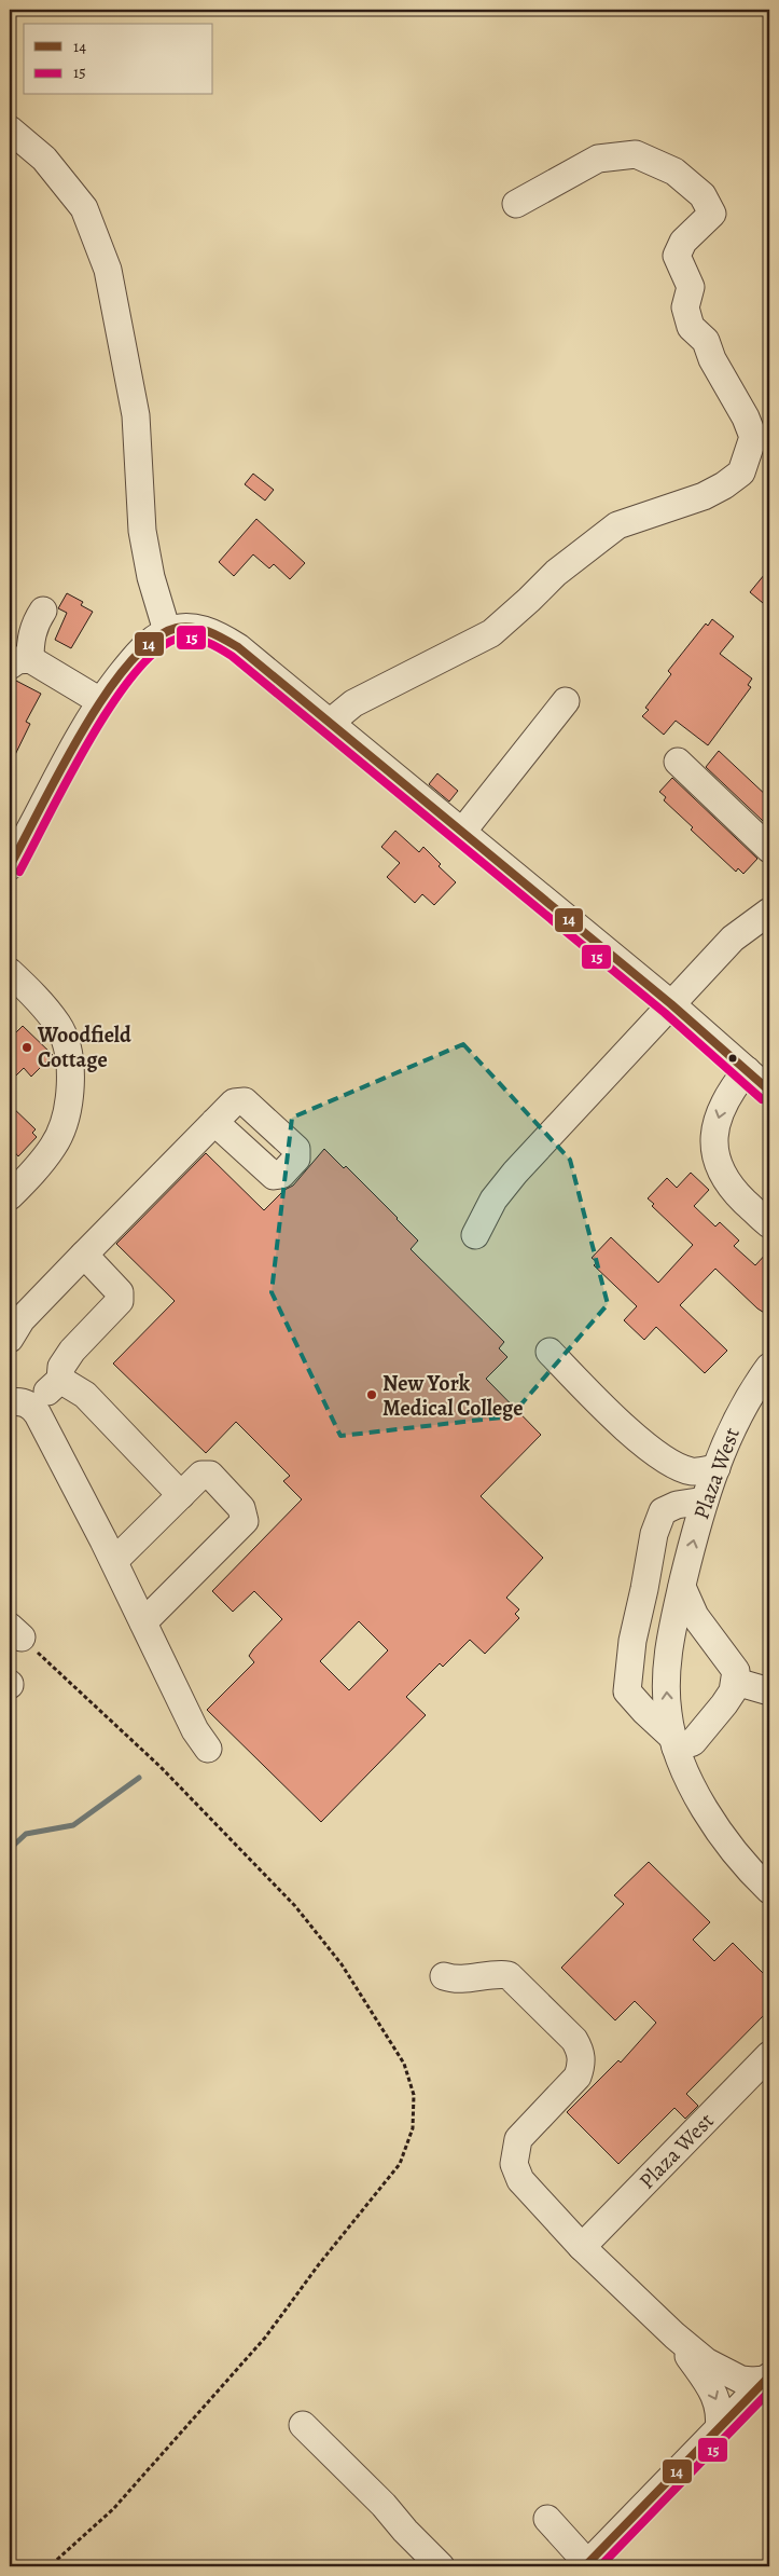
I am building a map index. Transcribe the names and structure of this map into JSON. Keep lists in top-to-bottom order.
{
  "streets": {
    "street": ["Plaza West"]
  },
  "places": ["Woodfield Cottage", "New York Medical College"],
  "lines": ["transit line 14", "transit line 15"],
  "legend": ["14", "15"]
}
